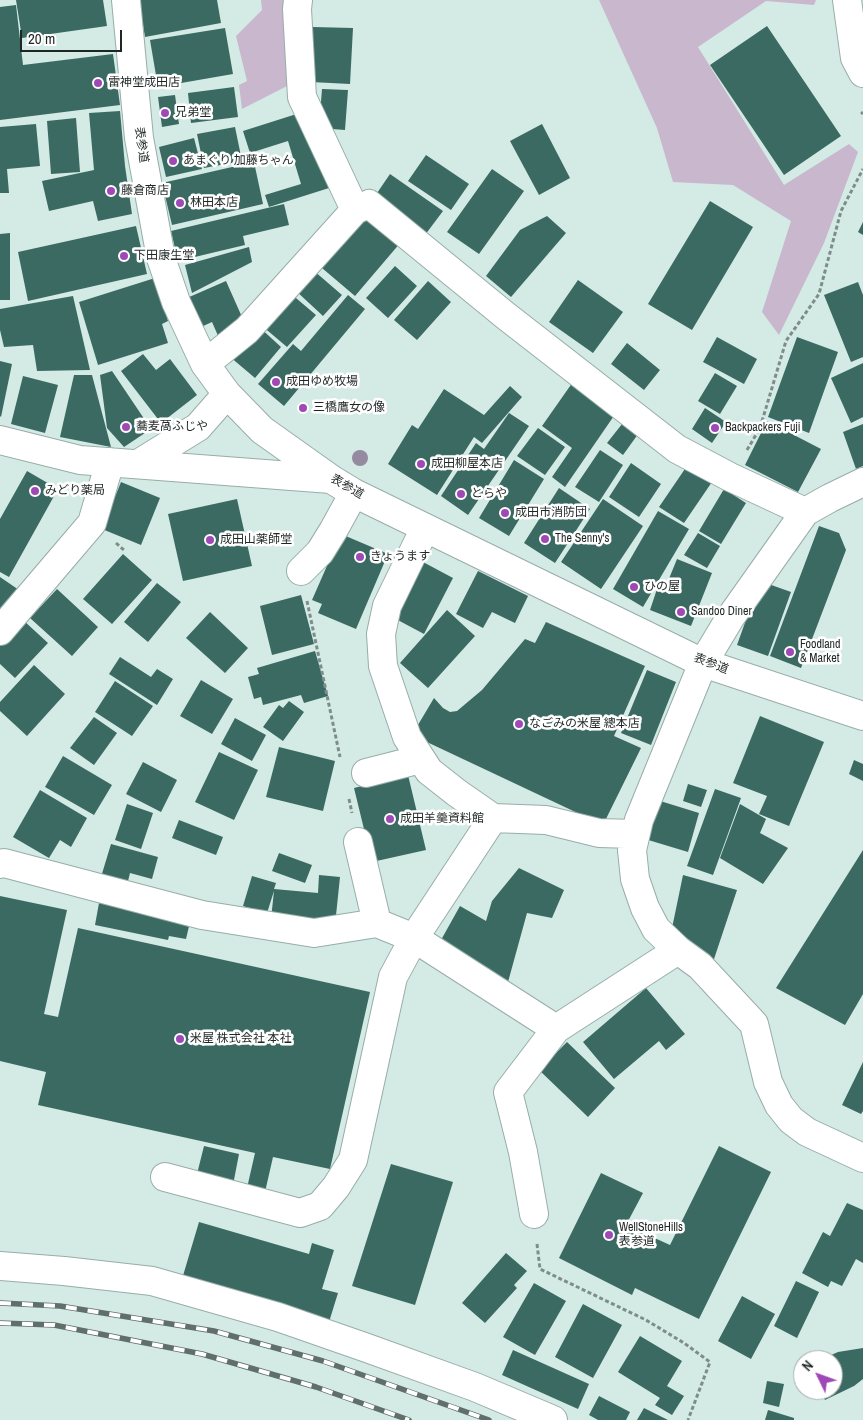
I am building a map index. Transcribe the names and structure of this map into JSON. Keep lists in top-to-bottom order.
{
  "streets": {
    "street": ["表参道"]
  },
  "places": [
    "雷神堂成田店",
    "兄弟堂",
    "あまぐり 加藤ちゃん",
    "藤倉商店",
    "林田本店",
    "下田康生堂",
    "成田ゆめ牧場",
    "三橋鷹女の像",
    "蕎麦萵ふじや",
    "Backpackers Fuji",
    "成田柳屋本店",
    "みどり薬局",
    "とらや",
    "成田市消防団",
    "The Senny's",
    "成田山薬師堂",
    "きょうます",
    "ひの屋",
    "Sandoo Diner",
    "Foodland & Market",
    "なごみの米屋 總本店",
    "成田羊羹資料館",
    "米屋 株式会社 本社",
    "WellStoneHills 表参道"
  ],
  "scale_bar": "20 m",
  "north": "top left"
}
